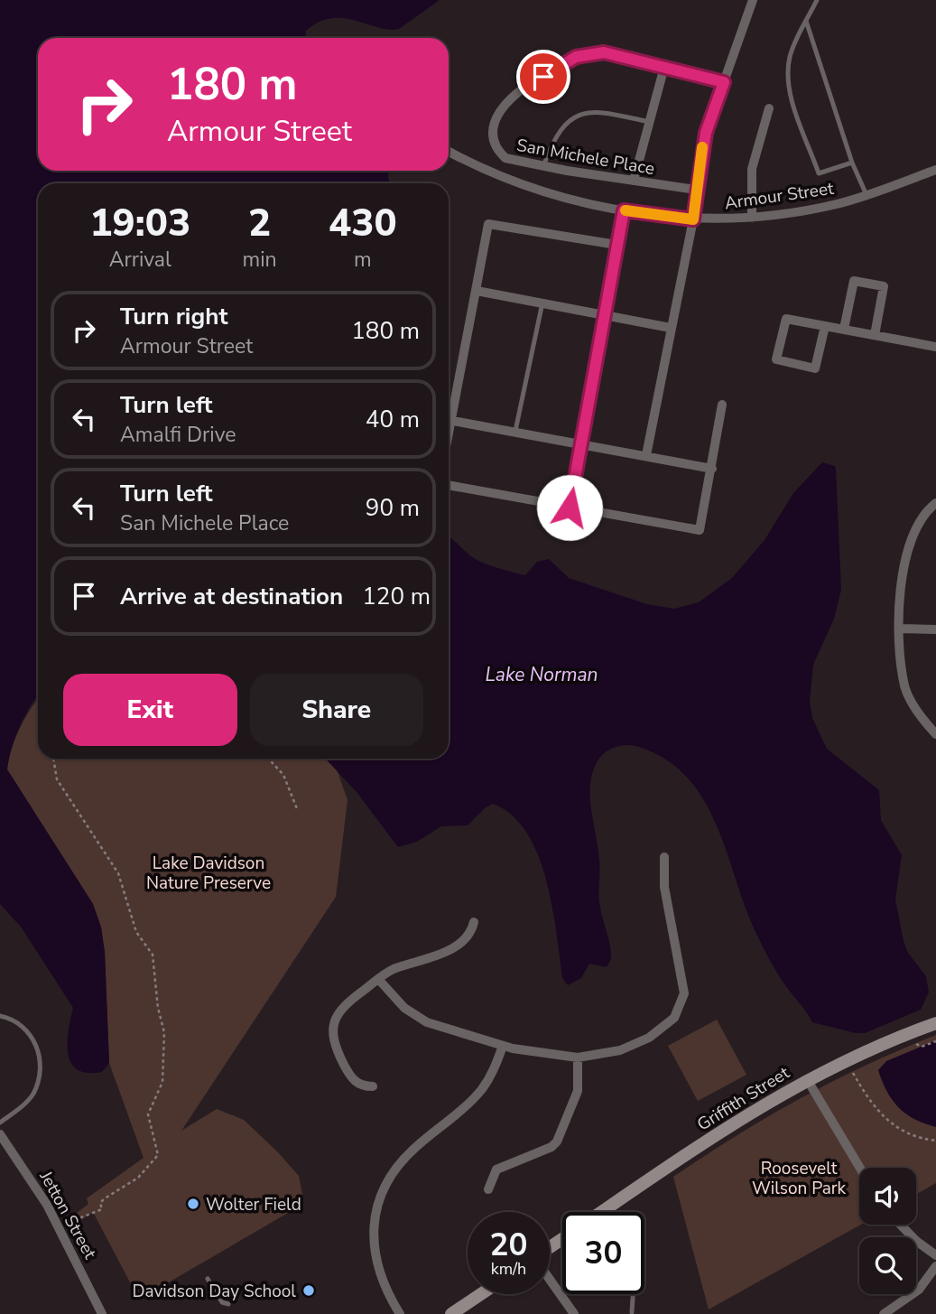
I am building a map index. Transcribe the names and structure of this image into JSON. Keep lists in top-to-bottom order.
{
  "streets": {
    "main road": ["Griffith Street"],
    "street": ["San Michele Place", "Armour Street", "Jetton Street"]
  },
  "water": ["Lake Norman"],
  "parks": ["Lake Davidson Nature Preserve", "Roosevelt Wilson Park"],
  "places": ["Wolter Field", "Davidson Day School"],
  "page": {
    "turn": ["180 m", "Armour Street"],
    "eta": [
      "19:03",
      "Arrival",
      "2",
      "min",
      "430",
      "m"
    ],
    "list": [
      {
        "name": "Turn right",
        "note": "Armour Street",
        "value": "180 m"
      },
      {
        "name": "Turn left",
        "note": "Amalfi Drive",
        "value": "40 m"
      },
      {
        "name": "Turn left",
        "note": "San Michele Place",
        "value": "90 m"
      },
      {
        "name": "Arrive at destination",
        "value": "120 m"
      }
    ],
    "buttons": ["Exit", "Share"],
    "speed": "20 km/h",
    "limit": "30"
  }
}
